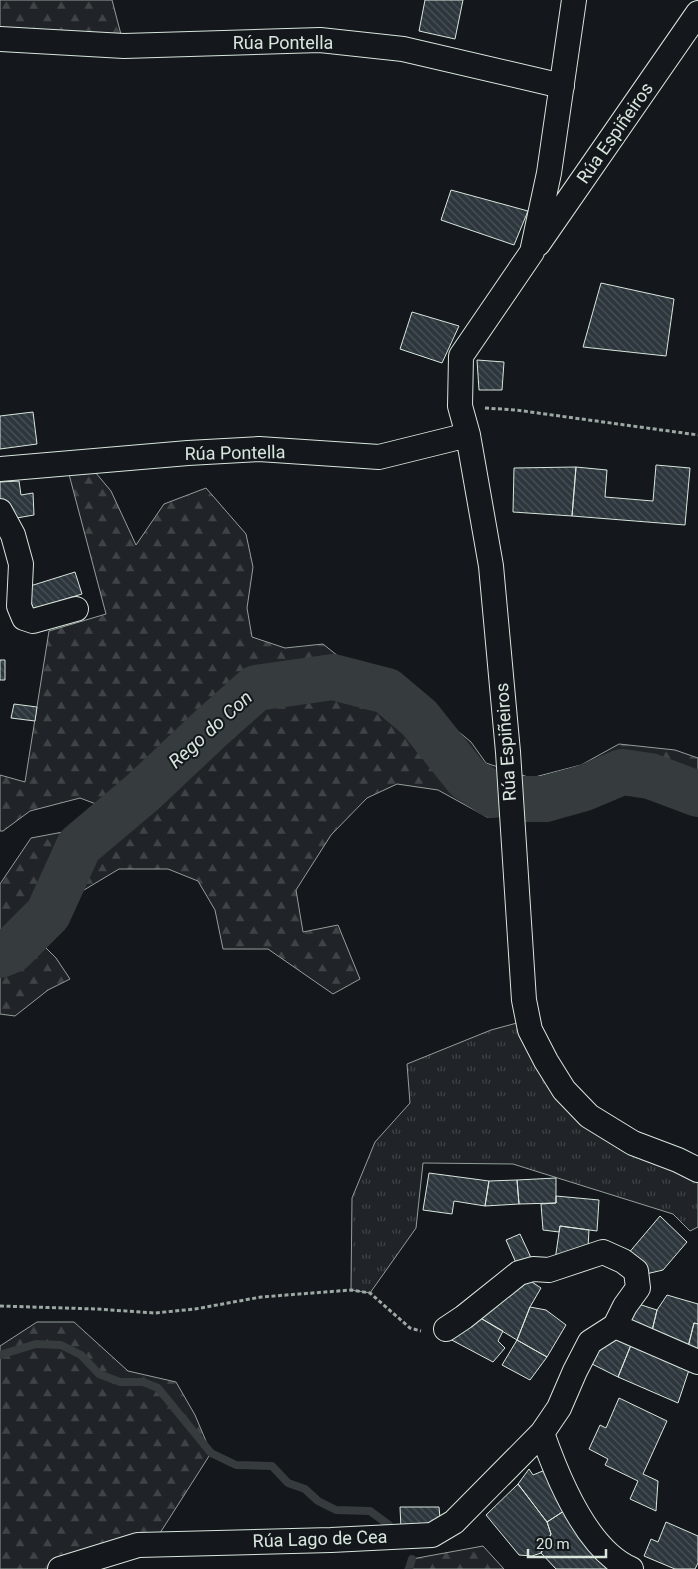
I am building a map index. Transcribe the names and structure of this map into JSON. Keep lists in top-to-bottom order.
{
  "streets": {
    "street": ["Rúa Pontella", "Rúa Espiñeiros", "Rúa Lago de Cea"]
  },
  "crossings": [
    ["Rúa Pontella", "Rúa Espiñeiros"]
  ],
  "water": ["Rego do Con"],
  "scale_bar": "20 m"
}
